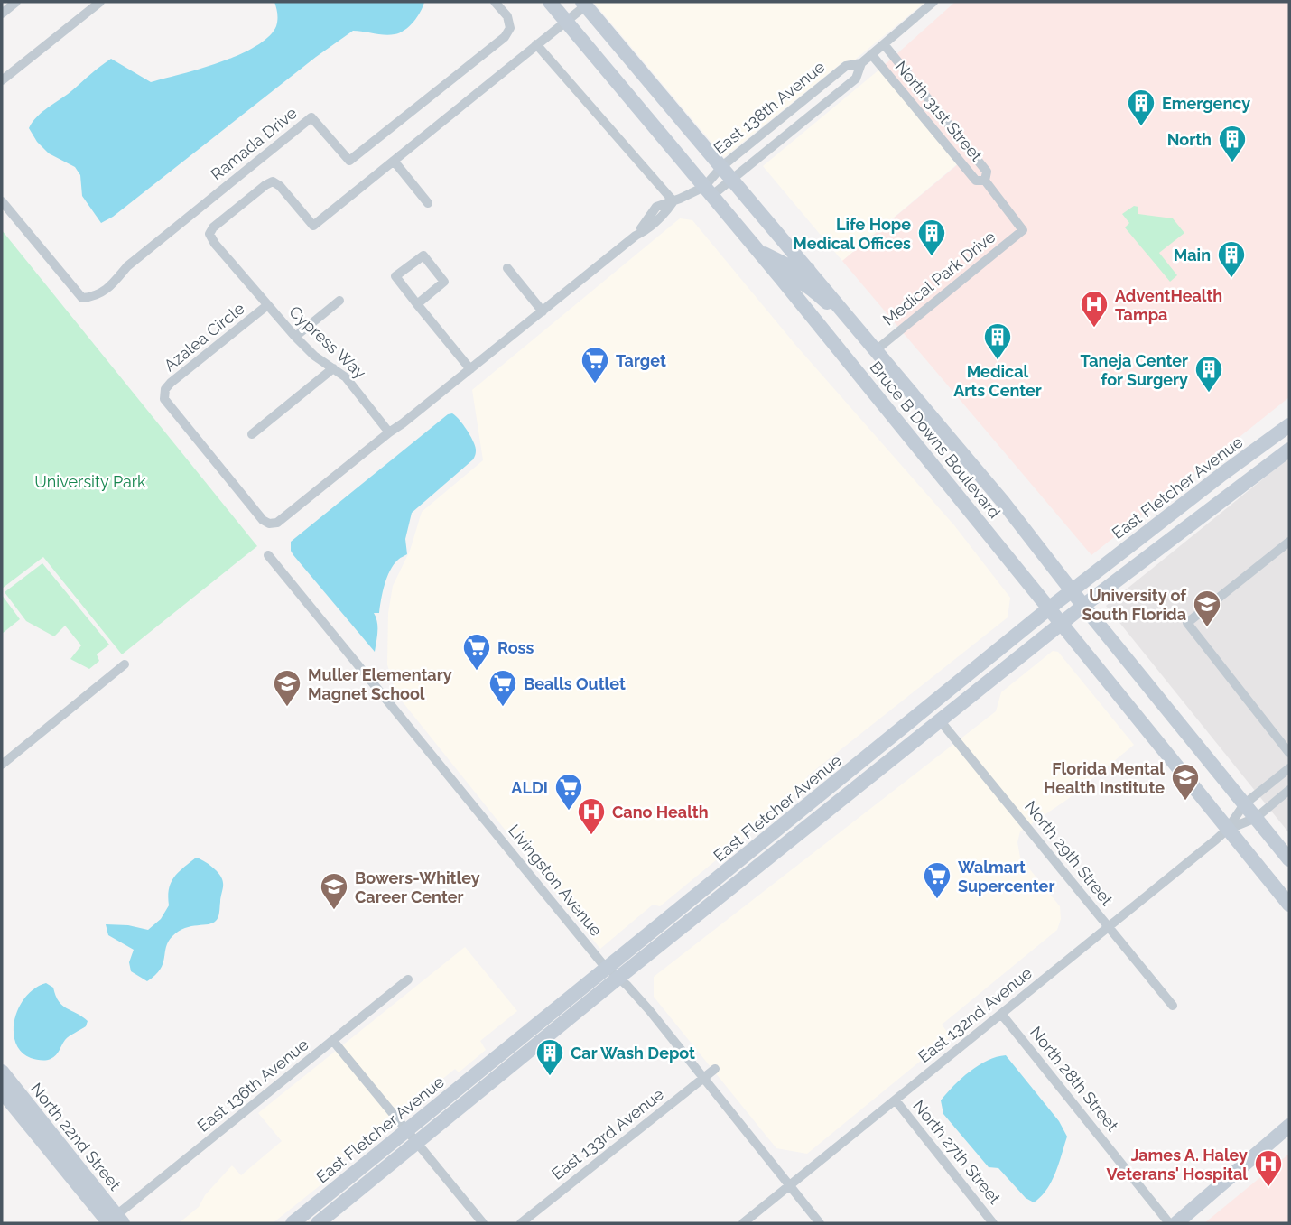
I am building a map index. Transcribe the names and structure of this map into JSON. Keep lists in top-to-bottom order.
{
  "streets": {
    "main road": ["Bruce B Downs Boulevard", "East Fletcher Avenue", "North 22nd Street"],
    "street": [
      "East 138th Avenue",
      "North 31st Street",
      "Ramada Drive",
      "Medical Park Drive",
      "Azalea Circle",
      "Cypress Way",
      "North 29th Street",
      "Livingston Avenue",
      "East 132nd Avenue",
      "North 28th Street",
      "East 136th Avenue",
      "East 133rd Avenue",
      "North 27th Street"
    ]
  },
  "crossings": [
    ["East 138th Avenue", "North 31st Street"],
    ["East 138th Avenue", "Azalea Circle"],
    ["East 138th Avenue", "Bruce B Downs Boulevard"],
    ["North 31st Street", "Medical Park Drive"],
    ["Medical Park Drive", "Bruce B Downs Boulevard"],
    ["Azalea Circle", "Cypress Way"],
    ["Azalea Circle", "Bruce B Downs Boulevard"],
    ["Bruce B Downs Boulevard", "East Fletcher Avenue"],
    ["Bruce B Downs Boulevard", "East 132nd Avenue"],
    ["East Fletcher Avenue", "North 29th Street"],
    ["East Fletcher Avenue", "Livingston Avenue"],
    ["North 29th Street", "East 132nd Avenue"],
    ["Livingston Avenue", "East 132nd Avenue"],
    ["Livingston Avenue", "East 133rd Avenue"],
    ["East 132nd Avenue", "North 28th Street"],
    ["East 132nd Avenue", "North 27th Street"],
    ["East 136th Avenue", "North 22nd Street"]
  ],
  "parks": ["University Park"],
  "places": {
    "building": [
      "Emergency",
      "North",
      "Life Hope Medical Offices",
      "Main",
      "Medical Arts Center",
      "Taneja Center for Surgery",
      "Car Wash Depot"
    ],
    "hospital": ["AdventHealth Tampa", "Cano Health", "James A. Haley Veterans' Hospital"],
    "supermarket": [
      "Target",
      "Ross",
      "Bealls Outlet",
      "ALDI",
      "Walmart Supercenter"
    ],
    "school or university": [
      "University of South Florida",
      "Muller Elementary Magnet School",
      "Florida Mental Health Institute",
      "Bowers-Whitley Career Center"
    ]
  }
}
